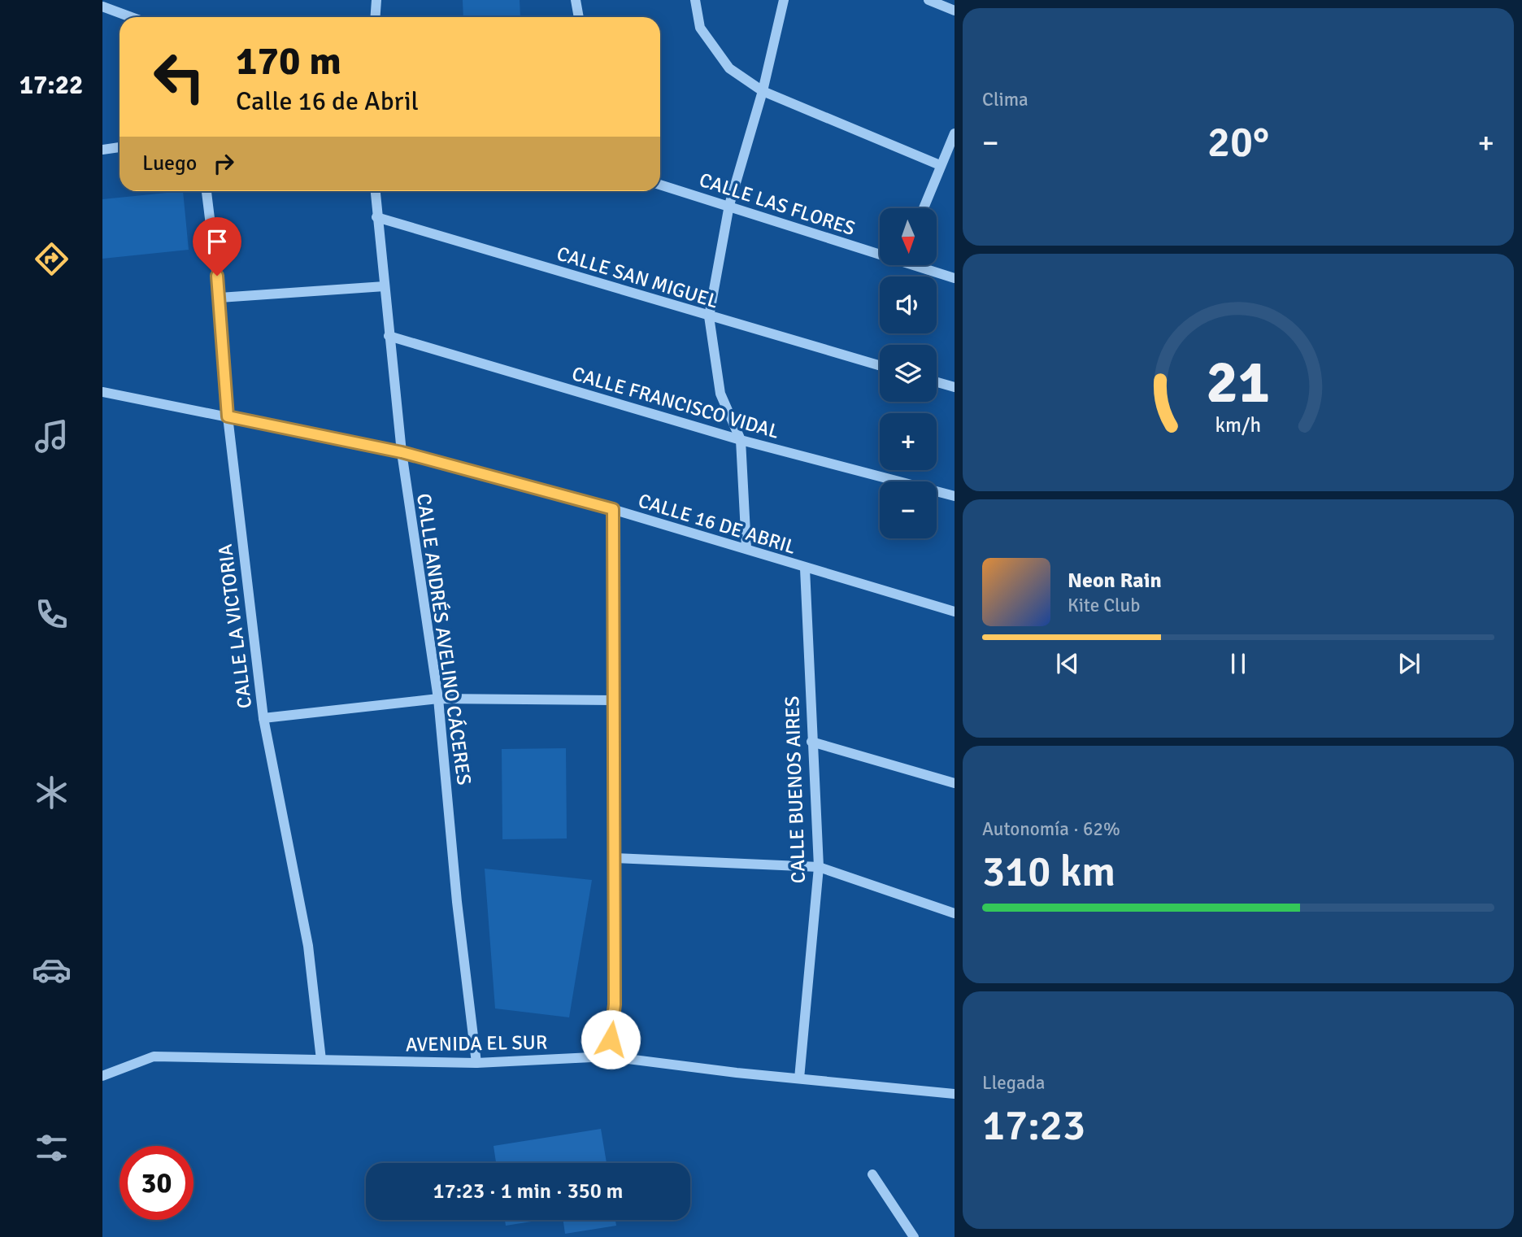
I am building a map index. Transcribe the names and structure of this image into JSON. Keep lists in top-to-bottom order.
{
  "streets": {
    "street": [
      "CALLE LAS FLORES",
      "CALLE SAN MIGUEL",
      "CALLE FRANCISCO VIDAL",
      "CALLE 16 DE ABRIL",
      "CALLE LA VICTORIA",
      "CALLE ANDRÉS AVELINO CÁCERES",
      "CALLE BUENOS AIRES",
      "AVENIDA EL SUR"
    ]
  },
  "crossings": [
    ["CALLE SAN MIGUEL", "CALLE ANDRÉS AVELINO CÁCERES"],
    ["CALLE FRANCISCO VIDAL", "CALLE ANDRÉS AVELINO CÁCERES"],
    ["CALLE 16 DE ABRIL", "CALLE LA VICTORIA"],
    ["CALLE 16 DE ABRIL", "CALLE ANDRÉS AVELINO CÁCERES"],
    ["CALLE 16 DE ABRIL", "CALLE BUENOS AIRES"],
    ["CALLE LA VICTORIA", "AVENIDA EL SUR"],
    ["CALLE ANDRÉS AVELINO CÁCERES", "AVENIDA EL SUR"],
    ["CALLE BUENOS AIRES", "AVENIDA EL SUR"]
  ],
  "north": "bottom",
  "page": {
    "tabs": "17:22",
    "tile": [
      "Clima",
      ["Autonomía · 62%", "310 km"],
      ["Llegada", "17:23"]
    ],
    "turn": ["170 m", "Calle 16 de Abril"],
    "heat": ["−", "20°", "+"],
    "then": "Luego",
    "map_buttons": ["+", "−"],
    "song": ["Neon Rain", "Kite Club"],
    "limit": "30",
    "trip": "17:23 · 1 min · 350 m",
    "gauge": ["21", "km/h"]
  }
}
